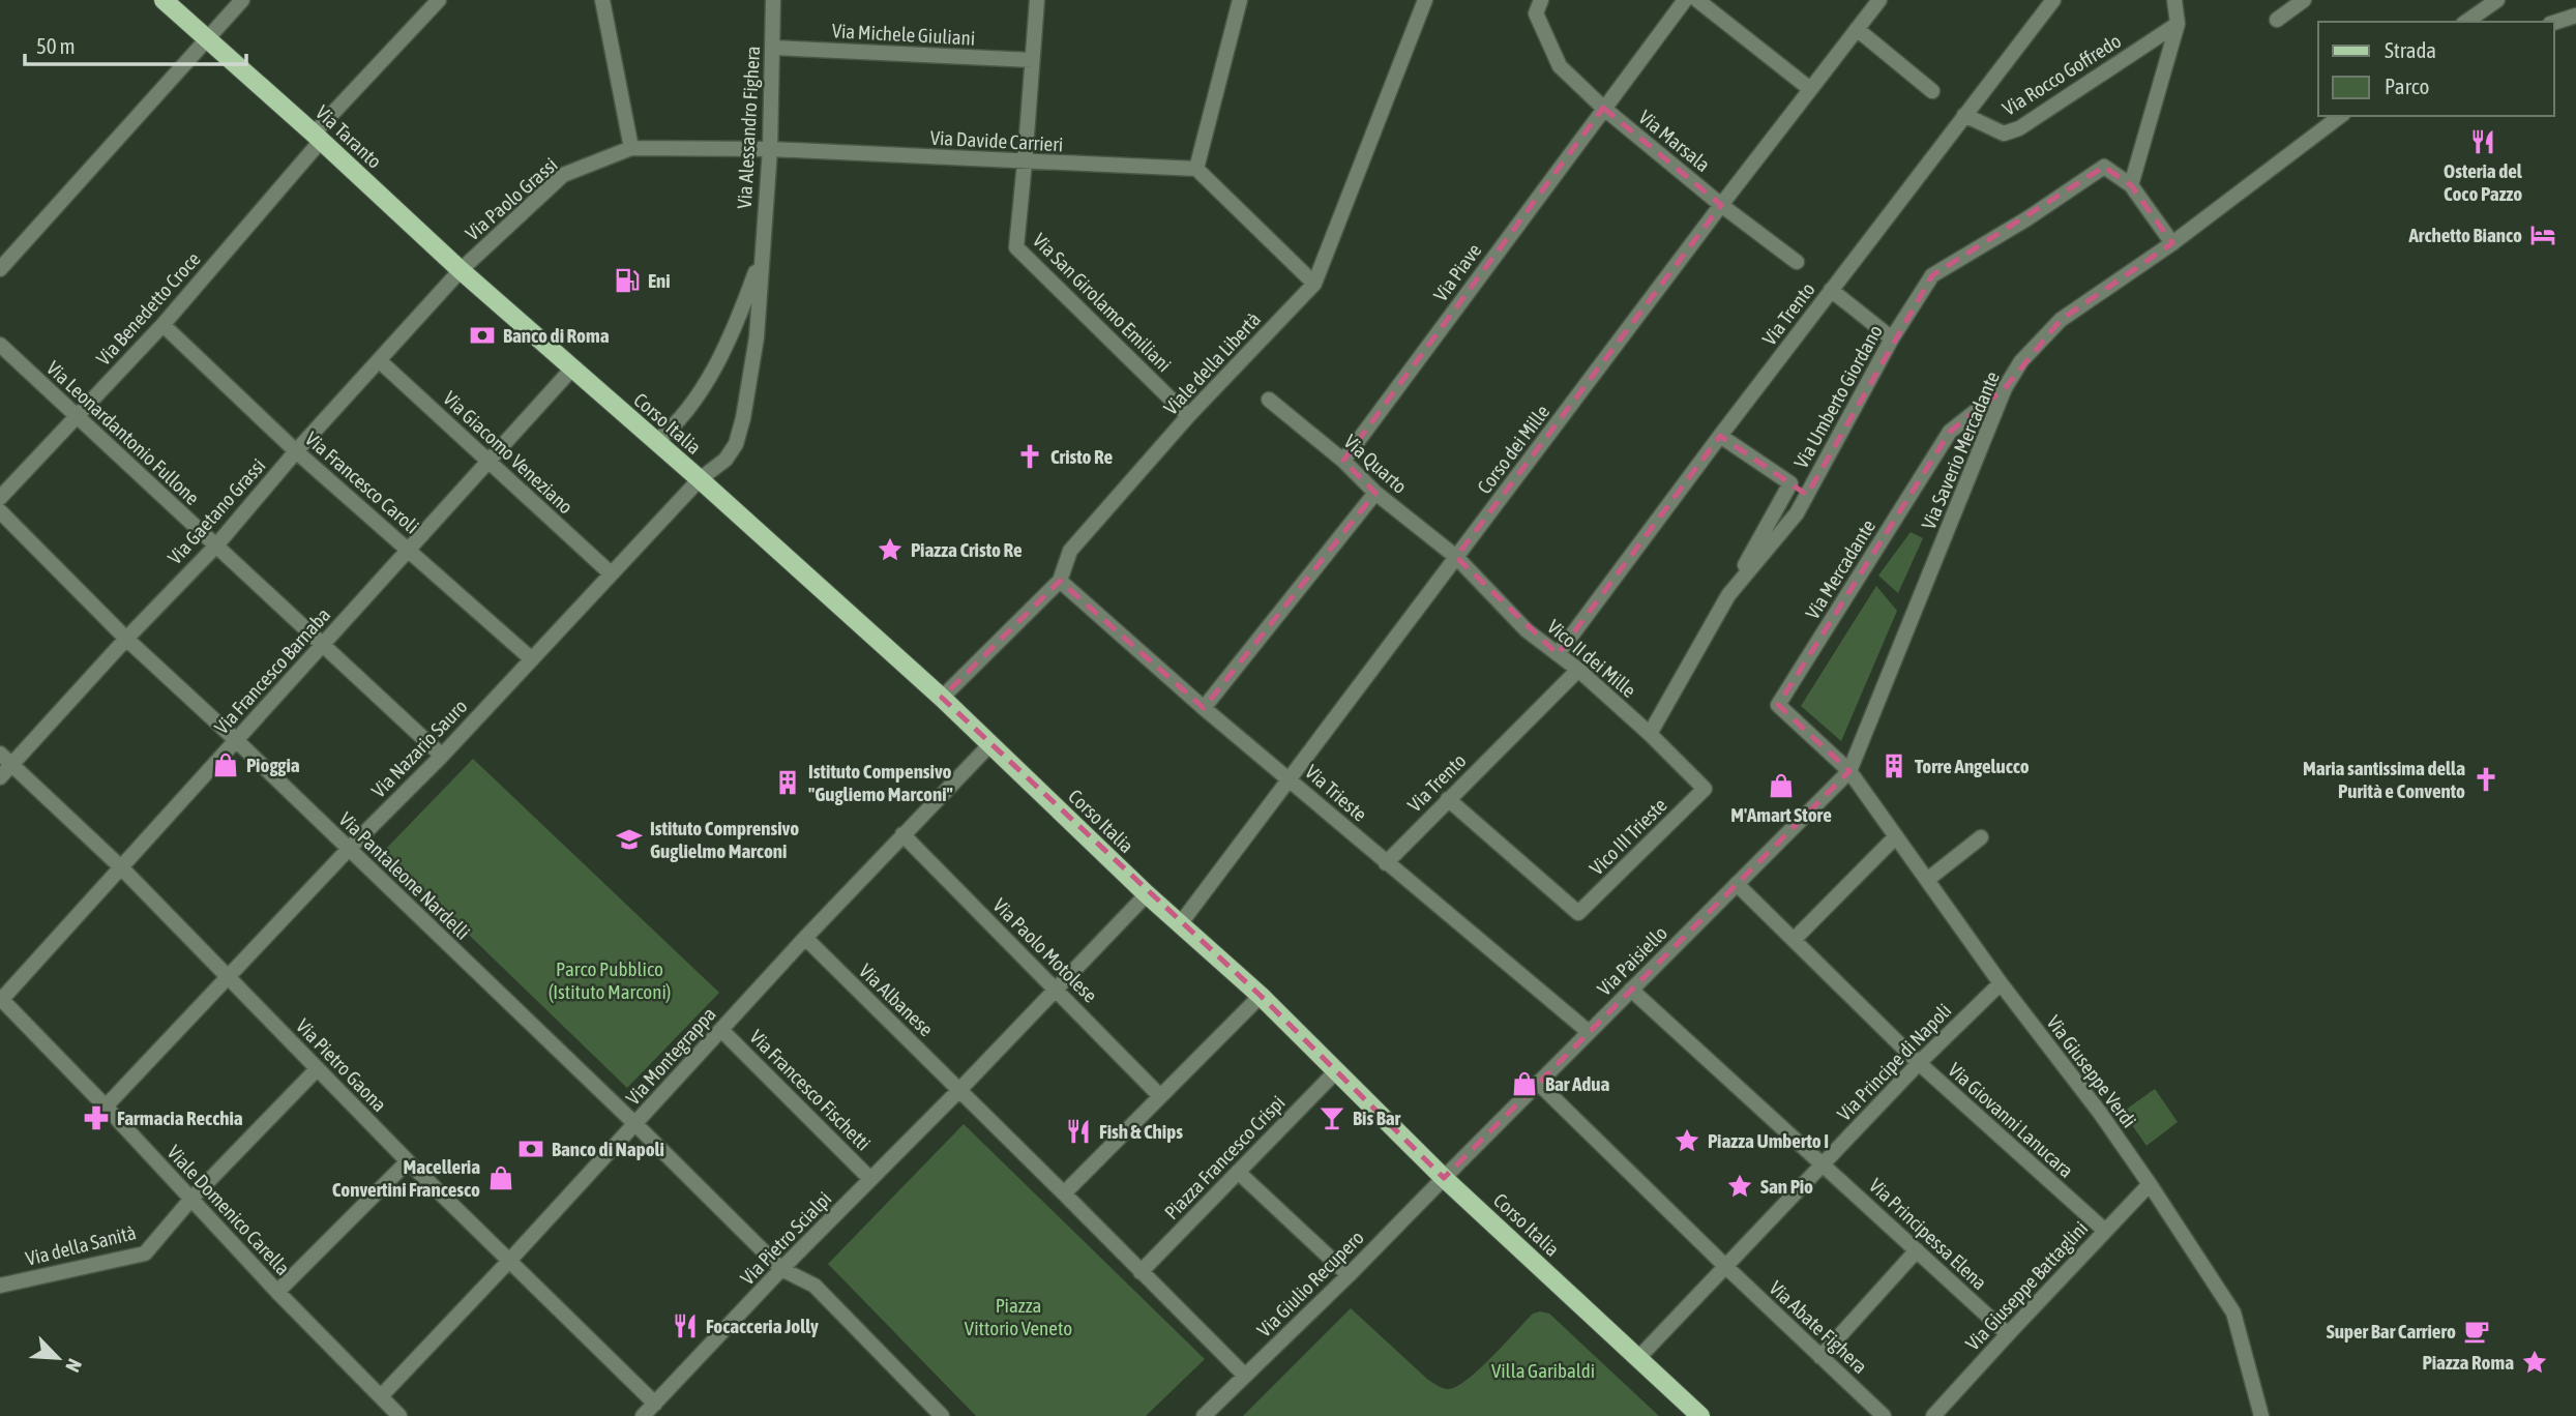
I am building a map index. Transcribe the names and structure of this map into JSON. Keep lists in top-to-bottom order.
{
  "streets": {
    "main road": ["Via Taranto", "Corso Italia"],
    "street": [
      "Via Michele Giuliani",
      "Via Rocco Goffredo",
      "Via Alessandro Fighera",
      "Via Davide Carrieri",
      "Via Marsala",
      "Via Paolo Grassi",
      "Via Piave",
      "Via San Girolamo Emiliani",
      "Via Benedetto Croce",
      "Via Trento",
      "Viale della Libertà",
      "Via Umberto Giordano",
      "Via Leonardantonio Fullone",
      "Corso dei Mille",
      "Via Saverio Mercadante",
      "Via Giacomo Veneziano",
      "Via Quarto",
      "Via Francesco Caroli",
      "Via Gaetano Grassi",
      "Via Mercadante",
      "Vico II dei Mille",
      "Via Francesco Barnaba",
      "Via Nazario Sauro",
      "Via Trieste",
      "Vico III Trieste",
      "Via Pantaleone Nardelli",
      "Via Paolo Motolese",
      "Via Paisiello",
      "Via Albanese",
      "Via Montegrappa",
      "Via Principe di Napoli",
      "Via Pietro Gaona",
      "Via Giuseppe Verdi",
      "Via Francesco Fischetti",
      "Via Giovanni Lanucara",
      "Piazza Francesco Crispi",
      "Viale Domenico Carella",
      "Via Principessa Elena",
      "Via Pietro Scialpi",
      "Via della Sanità",
      "Via Giulio Recupero",
      "Via Giuseppe Battaglini",
      "Via Abate Fighera"
    ]
  },
  "crossings": [
    ["Via Michele Giuliani", "Via Alessandro Fighera"],
    ["Via Rocco Goffredo", "Via Trento"],
    ["Via Alessandro Fighera", "Via Davide Carrieri"],
    ["Via Alessandro Fighera", "Corso Italia"],
    ["Via Alessandro Fighera", "Via Nazario Sauro"],
    ["Via Taranto", "Via Paolo Grassi"],
    ["Via Taranto", "Via Benedetto Croce"],
    ["Via Taranto", "Corso Italia"],
    ["Via Taranto", "Via Gaetano Grassi"],
    ["Via Davide Carrieri", "Via Paolo Grassi"],
    ["Via Davide Carrieri", "Via San Girolamo Emiliani"],
    ["Via Marsala", "Via Piave"],
    ["Via Marsala", "Corso dei Mille"],
    ["Via Paolo Grassi", "Corso Italia"],
    ["Via Paolo Grassi", "Via Gaetano Grassi"],
    ["Via Piave", "Via Quarto"],
    ["Via San Girolamo Emiliani", "Viale della Libertà"],
    ["Via Benedetto Croce", "Via Leonardantonio Fullone"],
    ["Via Trento", "Vico II dei Mille"],
    ["Via Trento", "Via Trieste"],
    ["Via Trento", "Vico III Trieste"],
    ["Viale della Libertà", "Corso Italia"],
    ["Viale della Libertà", "Via Trieste"],
    ["Via Umberto Giordano", "Vico II dei Mille"],
    ["Corso Italia", "Corso dei Mille"],
    ["Corso Italia", "Via Gaetano Grassi"],
    ["Corso Italia", "Via Francesco Barnaba"],
    ["Corso Italia", "Via Nazario Sauro"],
    ["Corso Italia", "Via Paisiello"],
    ["Corso Italia", "Via Montegrappa"],
    ["Corso Italia", "Via Principe di Napoli"],
    ["Corso Italia", "Piazza Francesco Crispi"],
    ["Corso Italia", "Via Pietro Scialpi"],
    ["Corso Italia", "Via Giulio Recupero"],
    ["Via Leonardantonio Fullone", "Via Gaetano Grassi"],
    ["Via Leonardantonio Fullone", "Via Francesco Barnaba"],
    ["Via Leonardantonio Fullone", "Via Nazario Sauro"],
    ["Corso dei Mille", "Via Quarto"],
    ["Corso dei Mille", "Vico II dei Mille"],
    ["Corso dei Mille", "Via Trieste"],
    ["Via Saverio Mercadante", "Via Mercadante"],
    ["Via Saverio Mercadante", "Via Paisiello"],
    ["Via Saverio Mercadante", "Via Giuseppe Verdi"],
    ["Via Giacomo Veneziano", "Via Gaetano Grassi"],
    ["Via Giacomo Veneziano", "Via Francesco Barnaba"],
    ["Via Giacomo Veneziano", "Via Nazario Sauro"],
    ["Via Quarto", "Vico II dei Mille"],
    ["Via Francesco Caroli", "Via Gaetano Grassi"],
    ["Via Francesco Caroli", "Via Francesco Barnaba"],
    ["Via Francesco Caroli", "Via Nazario Sauro"],
    ["Via Gaetano Grassi", "Via Pantaleone Nardelli"],
    ["Via Gaetano Grassi", "Via Pietro Gaona"],
    ["Via Mercadante", "Via Paisiello"],
    ["Via Mercadante", "Via Giuseppe Verdi"],
    ["Vico II dei Mille", "Vico III Trieste"],
    ["Via Francesco Barnaba", "Via Pantaleone Nardelli"],
    ["Via Francesco Barnaba", "Via Pietro Gaona"],
    ["Via Francesco Barnaba", "Viale Domenico Carella"],
    ["Via Nazario Sauro", "Via Pantaleone Nardelli"],
    ["Via Nazario Sauro", "Via Pietro Gaona"],
    ["Via Nazario Sauro", "Viale Domenico Carella"],
    ["Via Trieste", "Via Paisiello"],
    ["Via Pantaleone Nardelli", "Via Montegrappa"],
    ["Via Pantaleone Nardelli", "Via Pietro Scialpi"],
    ["Via Paolo Motolese", "Via Montegrappa"],
    ["Via Paolo Motolese", "Via Pietro Scialpi"],
    ["Via Paisiello", "Via Giuseppe Verdi"],
    ["Via Paisiello", "Via Giovanni Lanucara"],
    ["Via Paisiello", "Via Giulio Recupero"],
    ["Via Albanese", "Via Montegrappa"],
    ["Via Albanese", "Via Pietro Scialpi"],
    ["Via Montegrappa", "Via Pietro Gaona"],
    ["Via Montegrappa", "Via Francesco Fischetti"],
    ["Via Montegrappa", "Viale Domenico Carella"],
    ["Via Principe di Napoli", "Via Giuseppe Verdi"],
    ["Via Principe di Napoli", "Via Giovanni Lanucara"],
    ["Via Principe di Napoli", "Via Principessa Elena"],
    ["Via Principe di Napoli", "Via Abate Fighera"],
    ["Via Pietro Gaona", "Via Pietro Scialpi"],
    ["Via Pietro Gaona", "Via della Sanità"],
    ["Via Giuseppe Verdi", "Via Giuseppe Battaglini"],
    ["Via Francesco Fischetti", "Via Pietro Scialpi"],
    ["Via Giovanni Lanucara", "Via Giuseppe Battaglini"],
    ["Viale Domenico Carella", "Via della Sanità"],
    ["Via Principessa Elena", "Via Giuseppe Battaglini"]
  ],
  "parks": ["Parco Pubblico (Istituto Marconi)", "Piazza Vittorio Veneto", "Villa Garibaldi"],
  "places": {
    "restaurant": ["Osteria del Coco Pazzo", "Fish & Chips", "Focacceria Jolly"],
    "hotel": ["Archetto Bianco"],
    "fuel station": ["Eni"],
    "bank": ["Banco di Roma", "Banco di Napoli"],
    "church": ["Cristo Re", "Maria santissima della Purità e Convento"],
    "place": [
      "Piazza Cristo Re",
      "Piazza Umberto I",
      "San Pio",
      "Piazza Roma"
    ],
    "shop": [
      "Pioggia",
      "M'Amart Store",
      "Bar Adua",
      "Macelleria Convertini Francesco"
    ],
    "building": ["Torre Angelucco", "Istituto Compensivo \"Gugliemo Marconi\""],
    "school or university": ["Istituto Comprensivo Guglielmo Marconi"],
    "pharmacy": ["Farmacia Recchia"],
    "bar": ["Bis Bar"],
    "cafe": ["Super Bar Carriero"]
  },
  "legend": ["Strada", "Parco"],
  "scale_bar": "50 m",
  "north": "bottom right"
}
